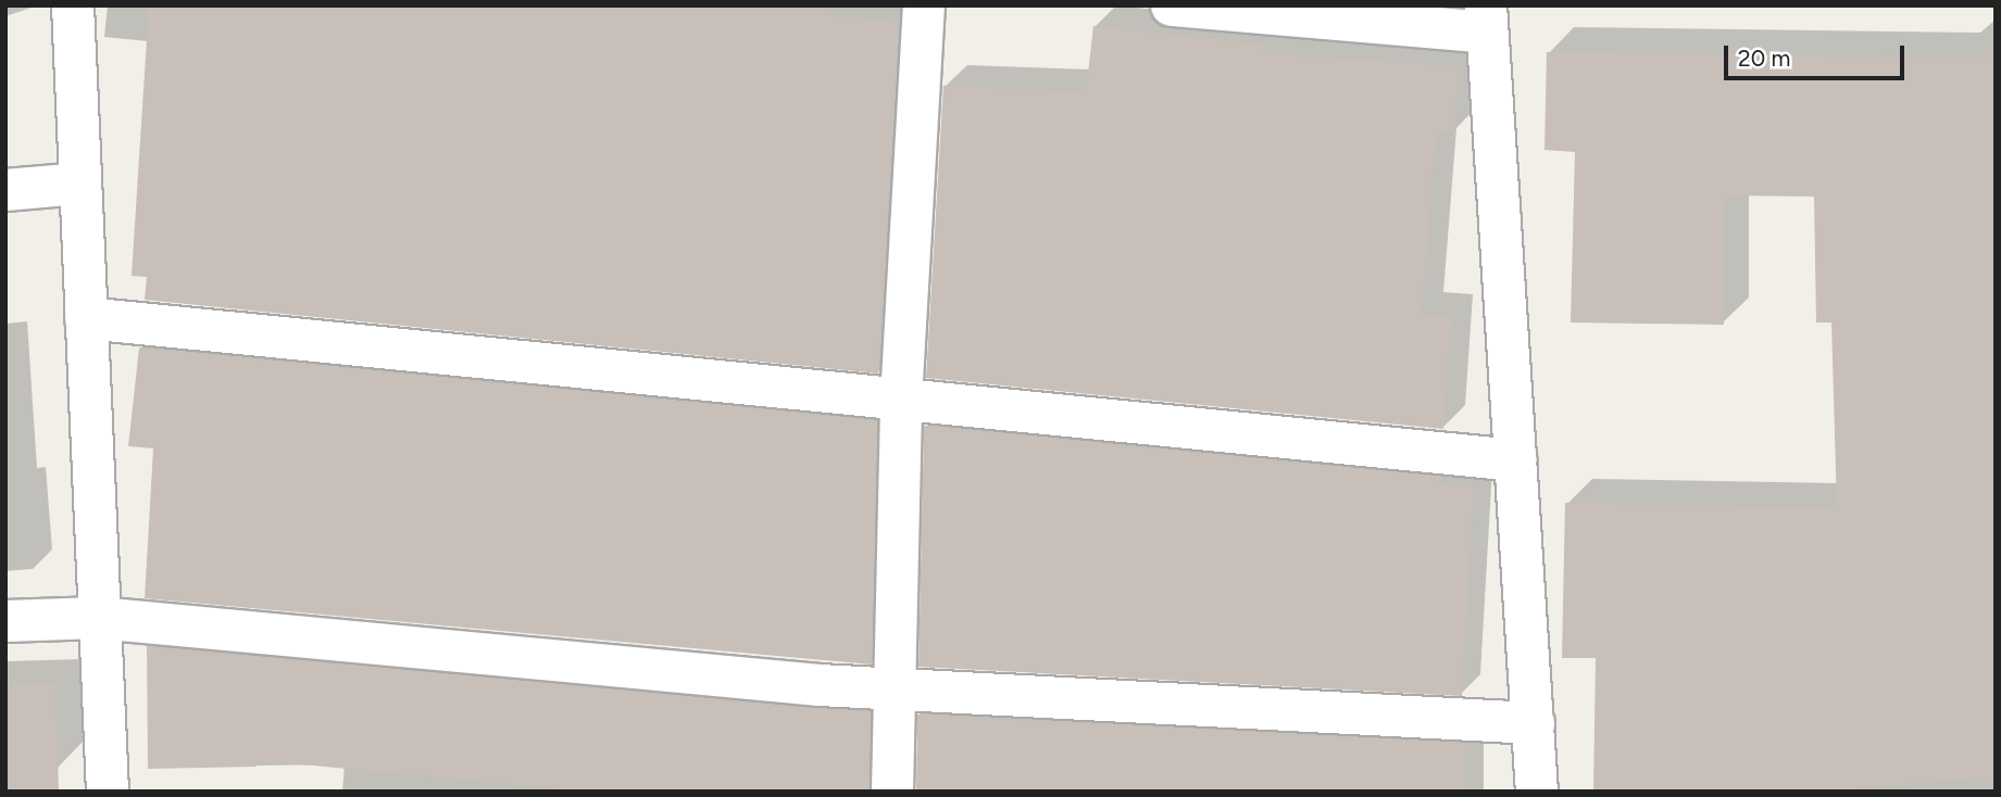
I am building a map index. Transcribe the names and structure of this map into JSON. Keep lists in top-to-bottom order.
{
  "scale_bar": "20 m"
}
